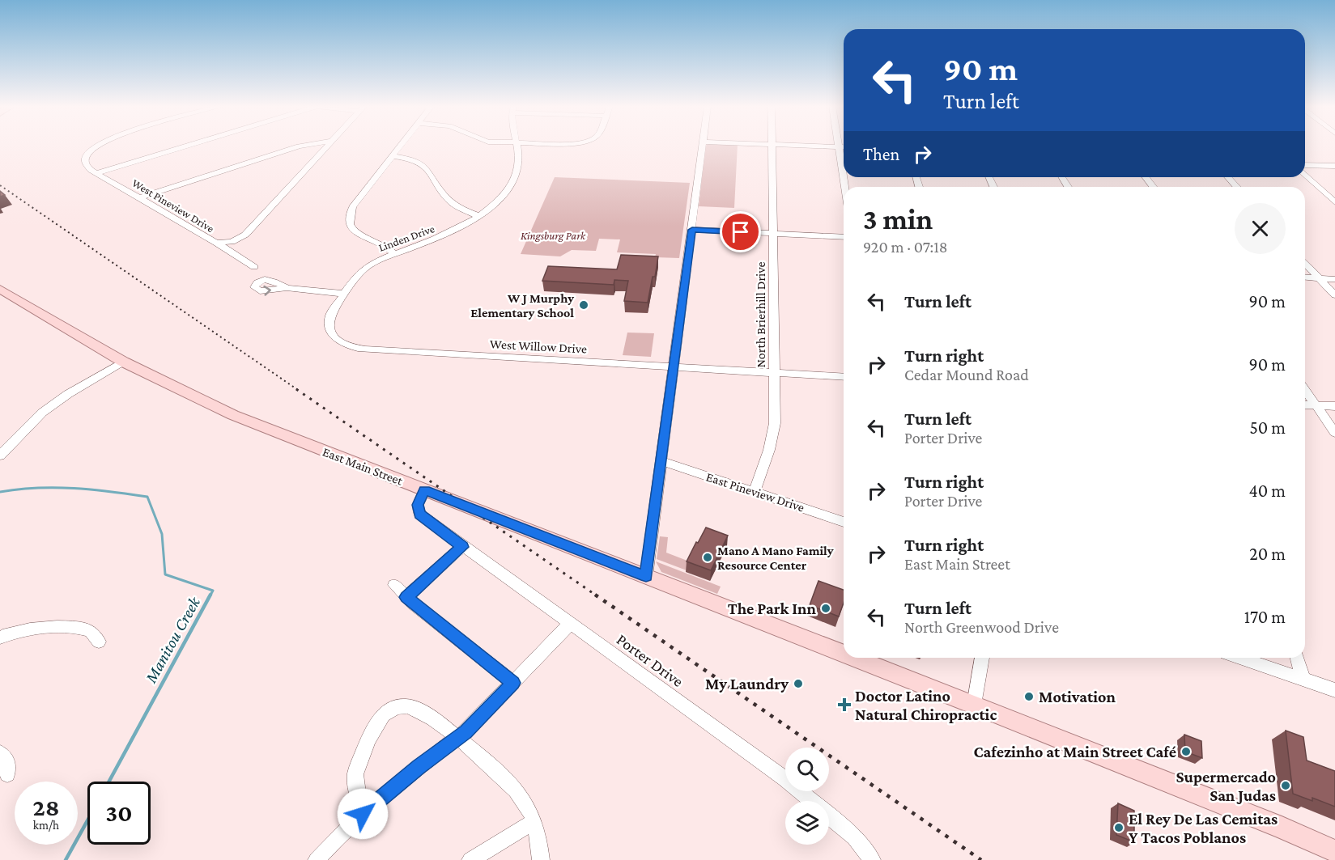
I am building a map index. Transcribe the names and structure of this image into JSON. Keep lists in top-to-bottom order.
{
  "streets": {
    "main road": ["East Main Street"],
    "street": [
      "West Pineview Drive",
      "Linden Drive",
      "North Brierhill Drive",
      "West Willow Drive",
      "East Pineview Drive",
      "Porter Drive"
    ]
  },
  "crossings": [
    ["Linden Drive", "West Willow Drive"],
    ["North Brierhill Drive", "West Willow Drive"],
    ["North Brierhill Drive", "East Pineview Drive"],
    ["East Main Street", "Porter Drive"]
  ],
  "water": ["Manitou Creek"],
  "parks": ["Kingsburg Park"],
  "places": {
    "other": [
      "W J Murphy Elementary School",
      "Mano A Mano Family Resource Center",
      "The Park Inn",
      "My Laundry",
      "Motivation",
      "Cafezinho at Main Street Café",
      "Supermercado San Judas",
      "El Rey De Las Cemitas Y Tacos Poblanos"
    ],
    "health": ["Doctor Latino Natural Chiropractic"]
  },
  "page": {
    "turn": ["90 m", "Turn left"],
    "then": "Then",
    "heading": ["3 min", "920 m · 07:18"],
    "list": [
      {
        "name": "Turn left",
        "value": "90 m"
      },
      {
        "name": "Turn right",
        "note": "Cedar Mound Road",
        "value": "90 m"
      },
      {
        "name": "Turn left",
        "note": "Porter Drive",
        "value": "50 m"
      },
      {
        "name": "Turn right",
        "note": "Porter Drive",
        "value": "40 m"
      },
      {
        "name": "Turn right",
        "note": "East Main Street",
        "value": "20 m"
      },
      {
        "name": "Turn left",
        "note": "North Greenwood Drive",
        "value": "170 m"
      }
    ],
    "speed": "28 km/h",
    "limit": "30"
  }
}
